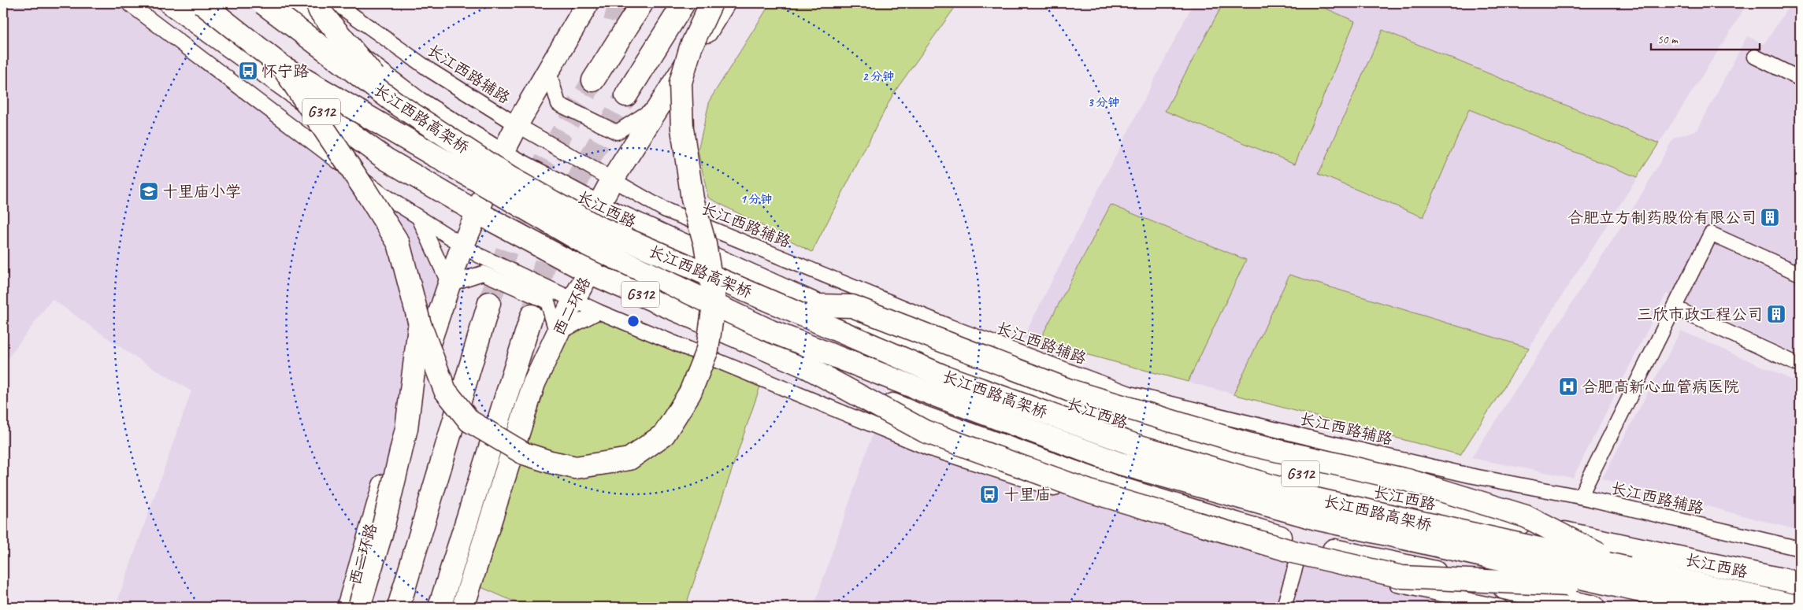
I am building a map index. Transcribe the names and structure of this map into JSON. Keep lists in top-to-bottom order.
{
  "streets": {
    "highway": [
      "G312",
      "长江西路高架桥",
      "长江西路",
      "西二环路"
    ],
    "street": ["长江西路辅路"]
  },
  "crossings": [
    ["长江西路辅路", "西二环路"],
    ["G312", "西二环路"],
    ["长江西路", "西二环路"]
  ],
  "places": {
    "bus stop": ["怀宁路", "十里庙"],
    "school or university": ["十里庙小学"],
    "building": ["合肥立方制药股份有限公司", "三欣市政工程公司"],
    "hospital": ["合肥高新心血管病医院"]
  },
  "scale_bar": "50 m",
  "rings": ["2 分钟", "3 分钟", "1 分钟"]
}
